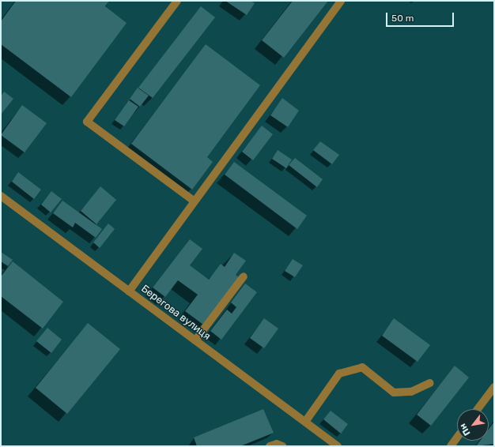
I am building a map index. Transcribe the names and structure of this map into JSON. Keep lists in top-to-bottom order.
{
  "streets": {
    "street": ["Берегова вулиця"]
  },
  "scale_bar": "50 m",
  "north": "bottom left"
}
